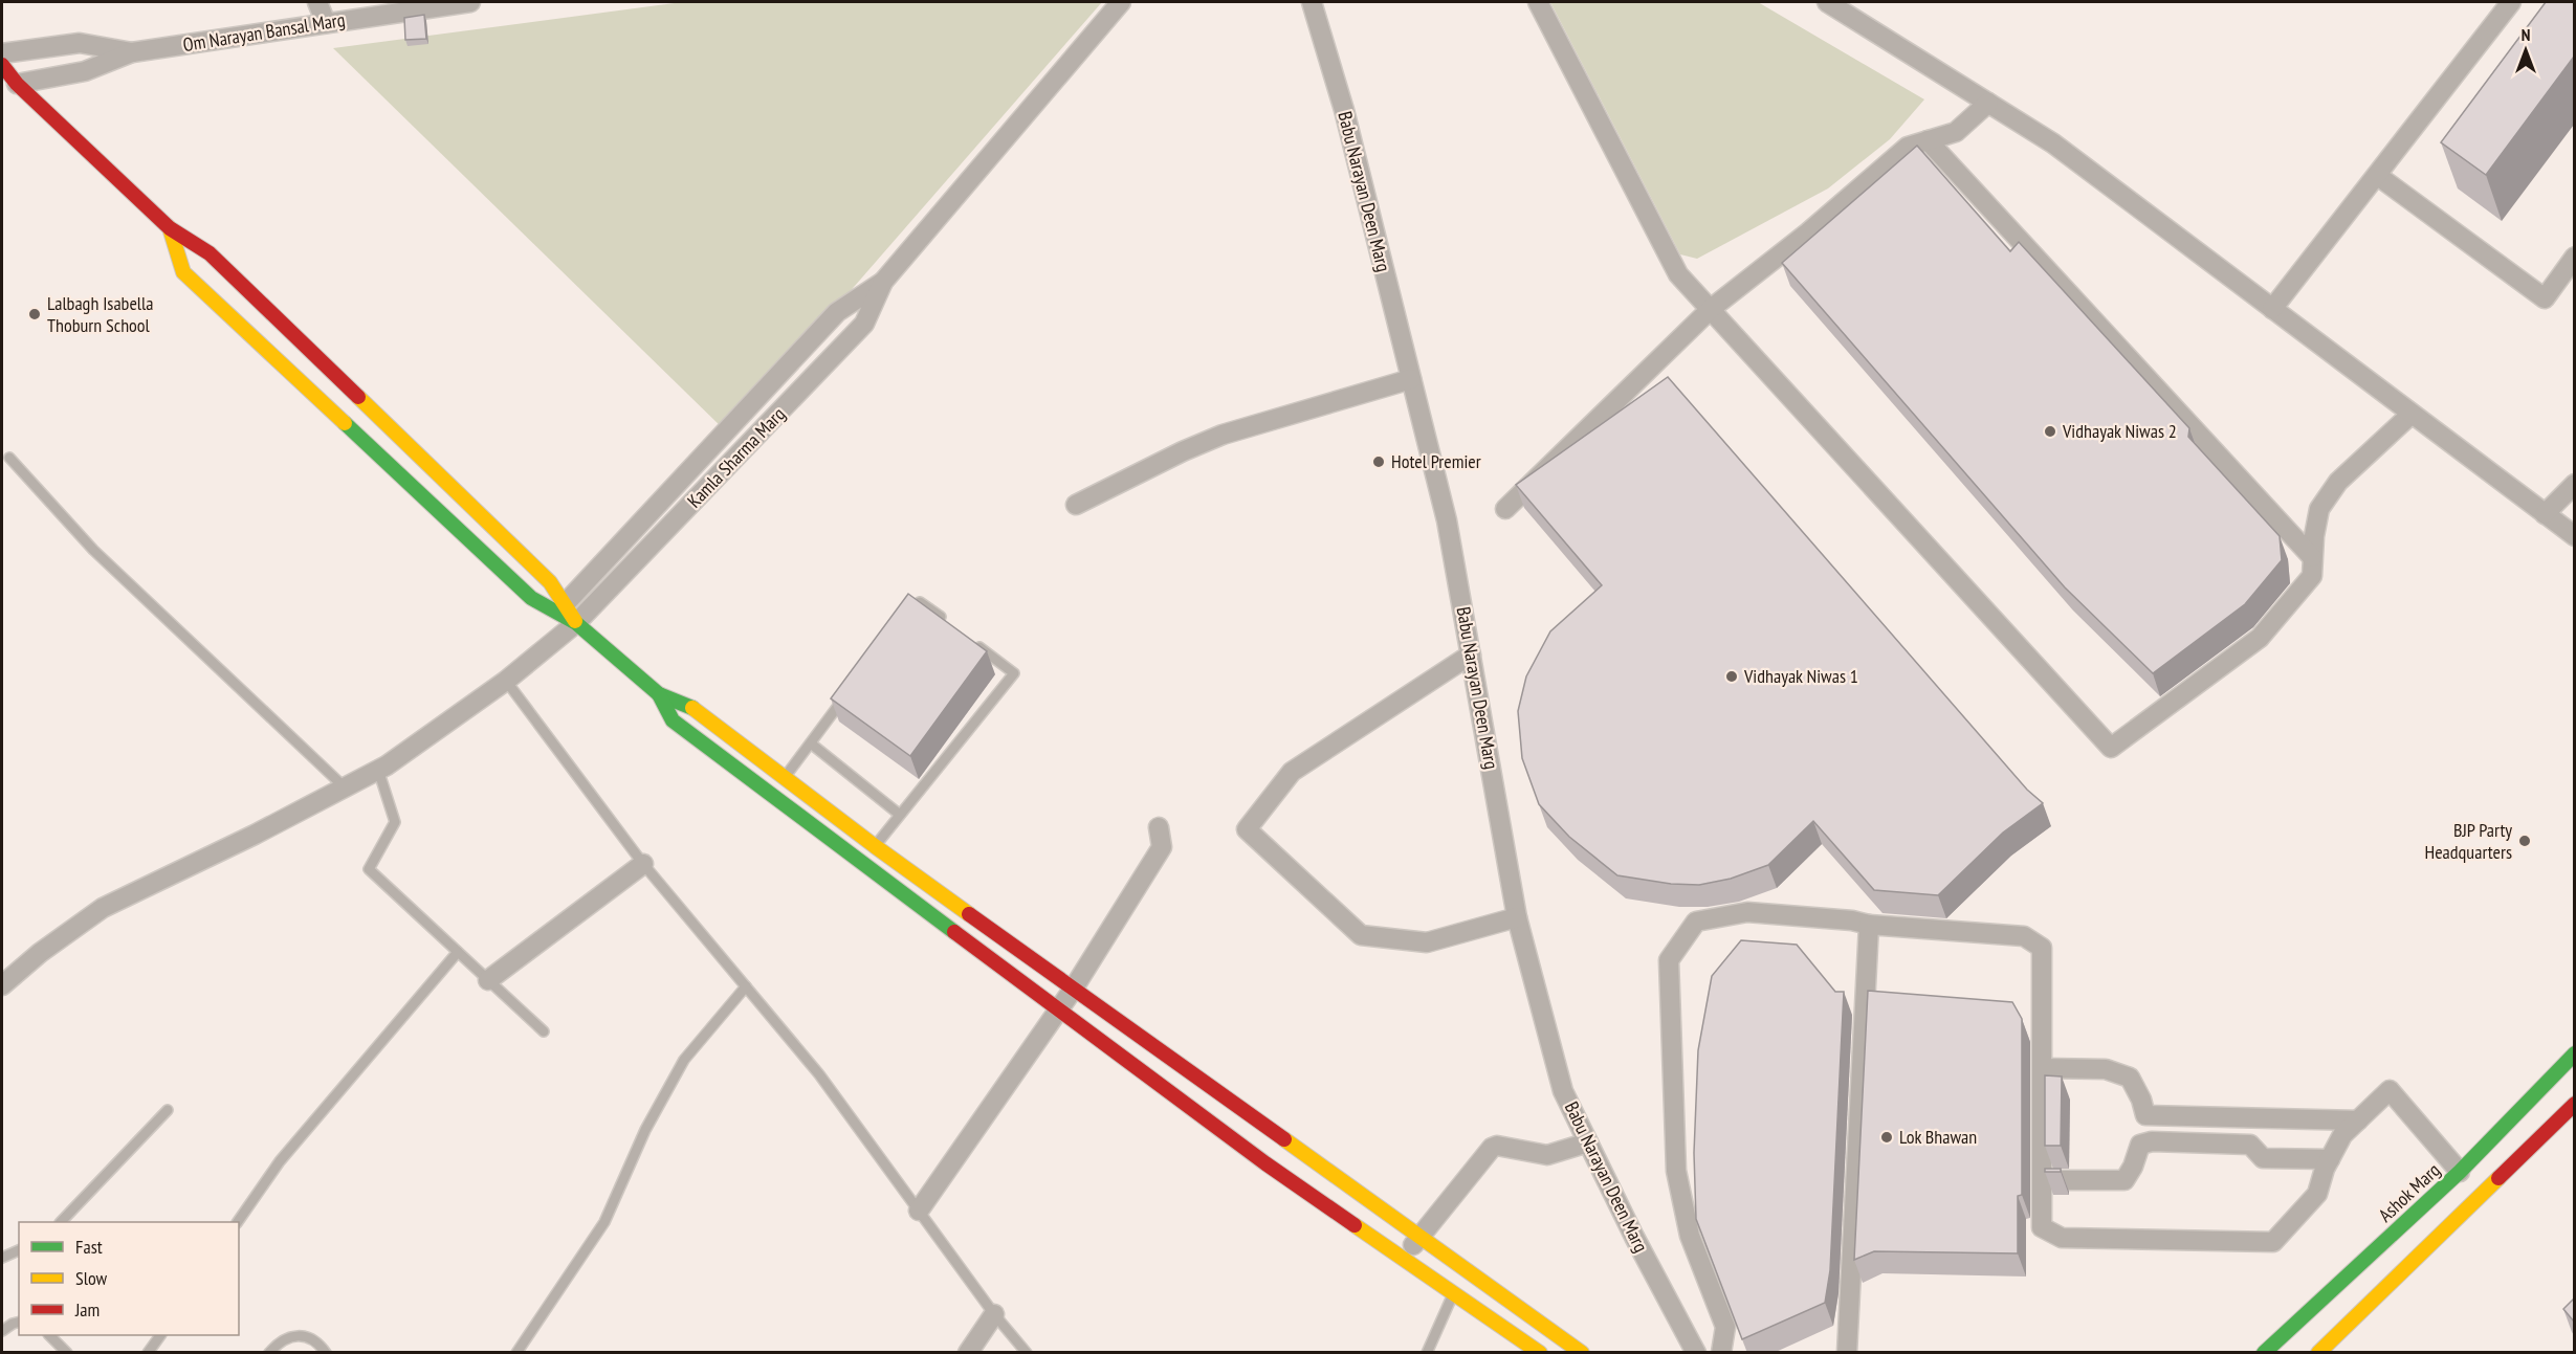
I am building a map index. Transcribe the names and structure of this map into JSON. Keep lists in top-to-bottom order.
{
  "streets": {
    "street": [
      "Om Narayan Bansal Marg",
      "Babu Narayan Deen Marg",
      "Kamla Sharma Marg",
      "Ashok Marg"
    ]
  },
  "places": [
    "Lalbagh Isabella Thoburn School",
    "Vidhayak Niwas 2",
    "Hotel Premier",
    "Vidhayak Niwas 1",
    "BJP Party Headquarters",
    "Lok Bhawan"
  ],
  "legend": ["Fast", "Slow", "Jam"],
  "north": "top"
}
